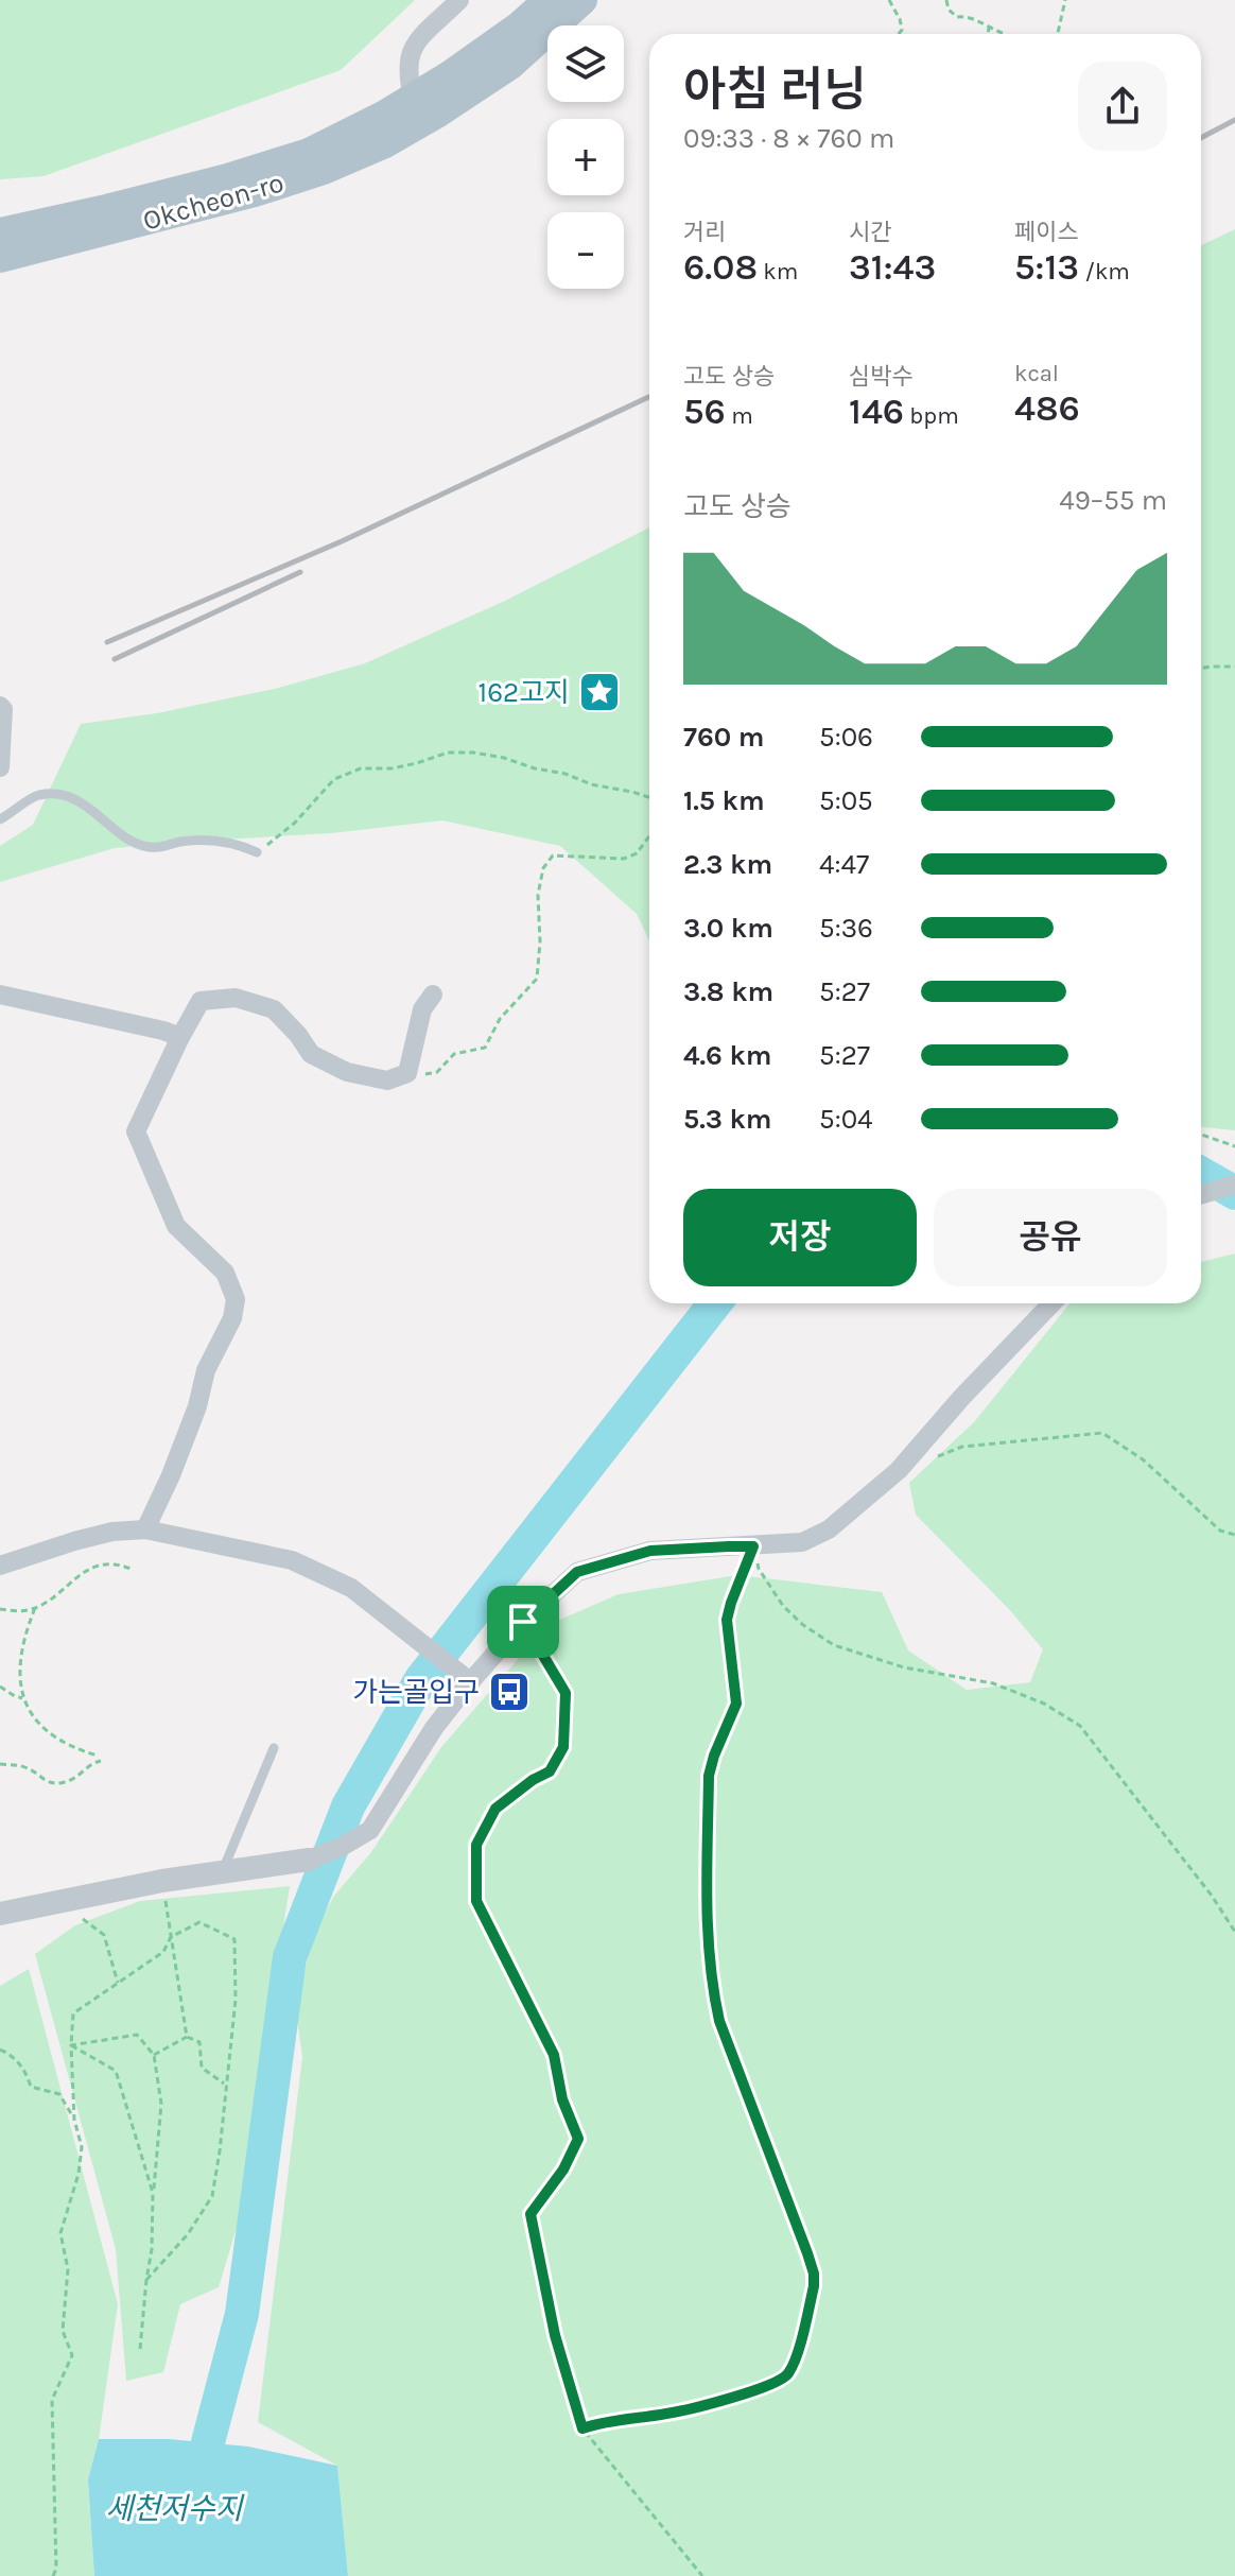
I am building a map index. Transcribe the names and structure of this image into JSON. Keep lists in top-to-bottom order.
{
  "streets": {
    "main road": ["Okcheon-ro"]
  },
  "water": ["세천저수지"],
  "places": {
    "place": ["162고지"],
    "bus stop": ["가는골입구"]
  },
  "page": {
    "map_buttons": ["+", "−"],
    "heading": ["아침 러닝", "09:33 · 8 × 760 m"],
    "stats": [
      ["거리", "6.08 km"],
      ["시간", "31:43"],
      ["페이스", "5:13 /km"],
      ["고도 상승", "56 m"],
      ["심박수", "146 bpm"],
      ["kcal", "486"]
    ],
    "chart": ["고도 상승", "49–55 m"],
    "list": [
      {
        "name": "760 m",
        "note": "5:06"
      },
      {
        "name": "1.5 km",
        "note": "5:05"
      },
      {
        "name": "2.3 km",
        "note": "4:47"
      },
      {
        "name": "3.0 km",
        "note": "5:36"
      },
      {
        "name": "3.8 km",
        "note": "5:27"
      },
      {
        "name": "4.6 km",
        "note": "5:27"
      },
      {
        "name": "5.3 km",
        "note": "5:04"
      }
    ],
    "buttons": ["저장", "공유"]
  }
}
